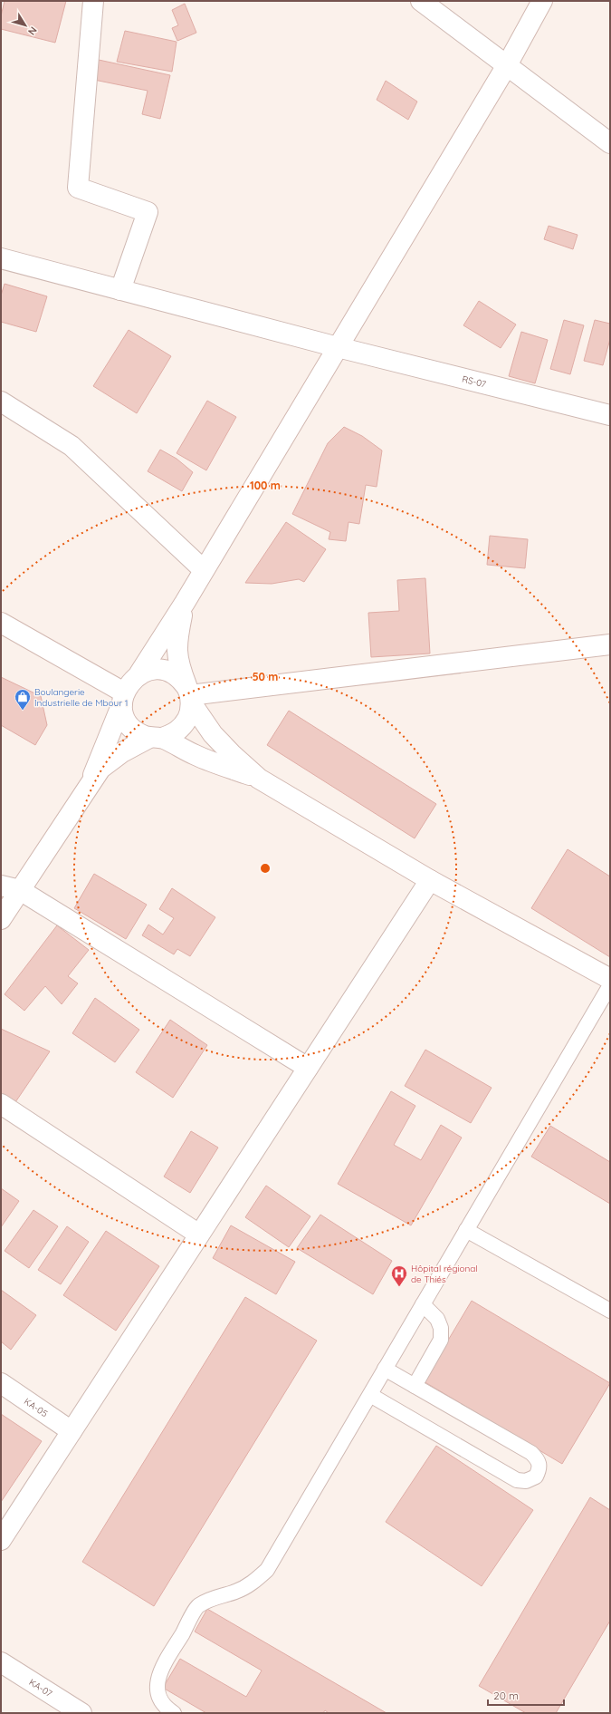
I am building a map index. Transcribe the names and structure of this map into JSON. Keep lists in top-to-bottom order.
{
  "streets": {
    "street": ["RS-07", "KA-05", "KA-07"]
  },
  "places": {
    "shop": ["Boulangerie Industrielle de Mbour 1"],
    "hospital": ["Hôpital régional de Thiés"]
  },
  "scale_bar": "20 m",
  "north": "bottom right",
  "rings": ["100 m", "50 m"]
}
